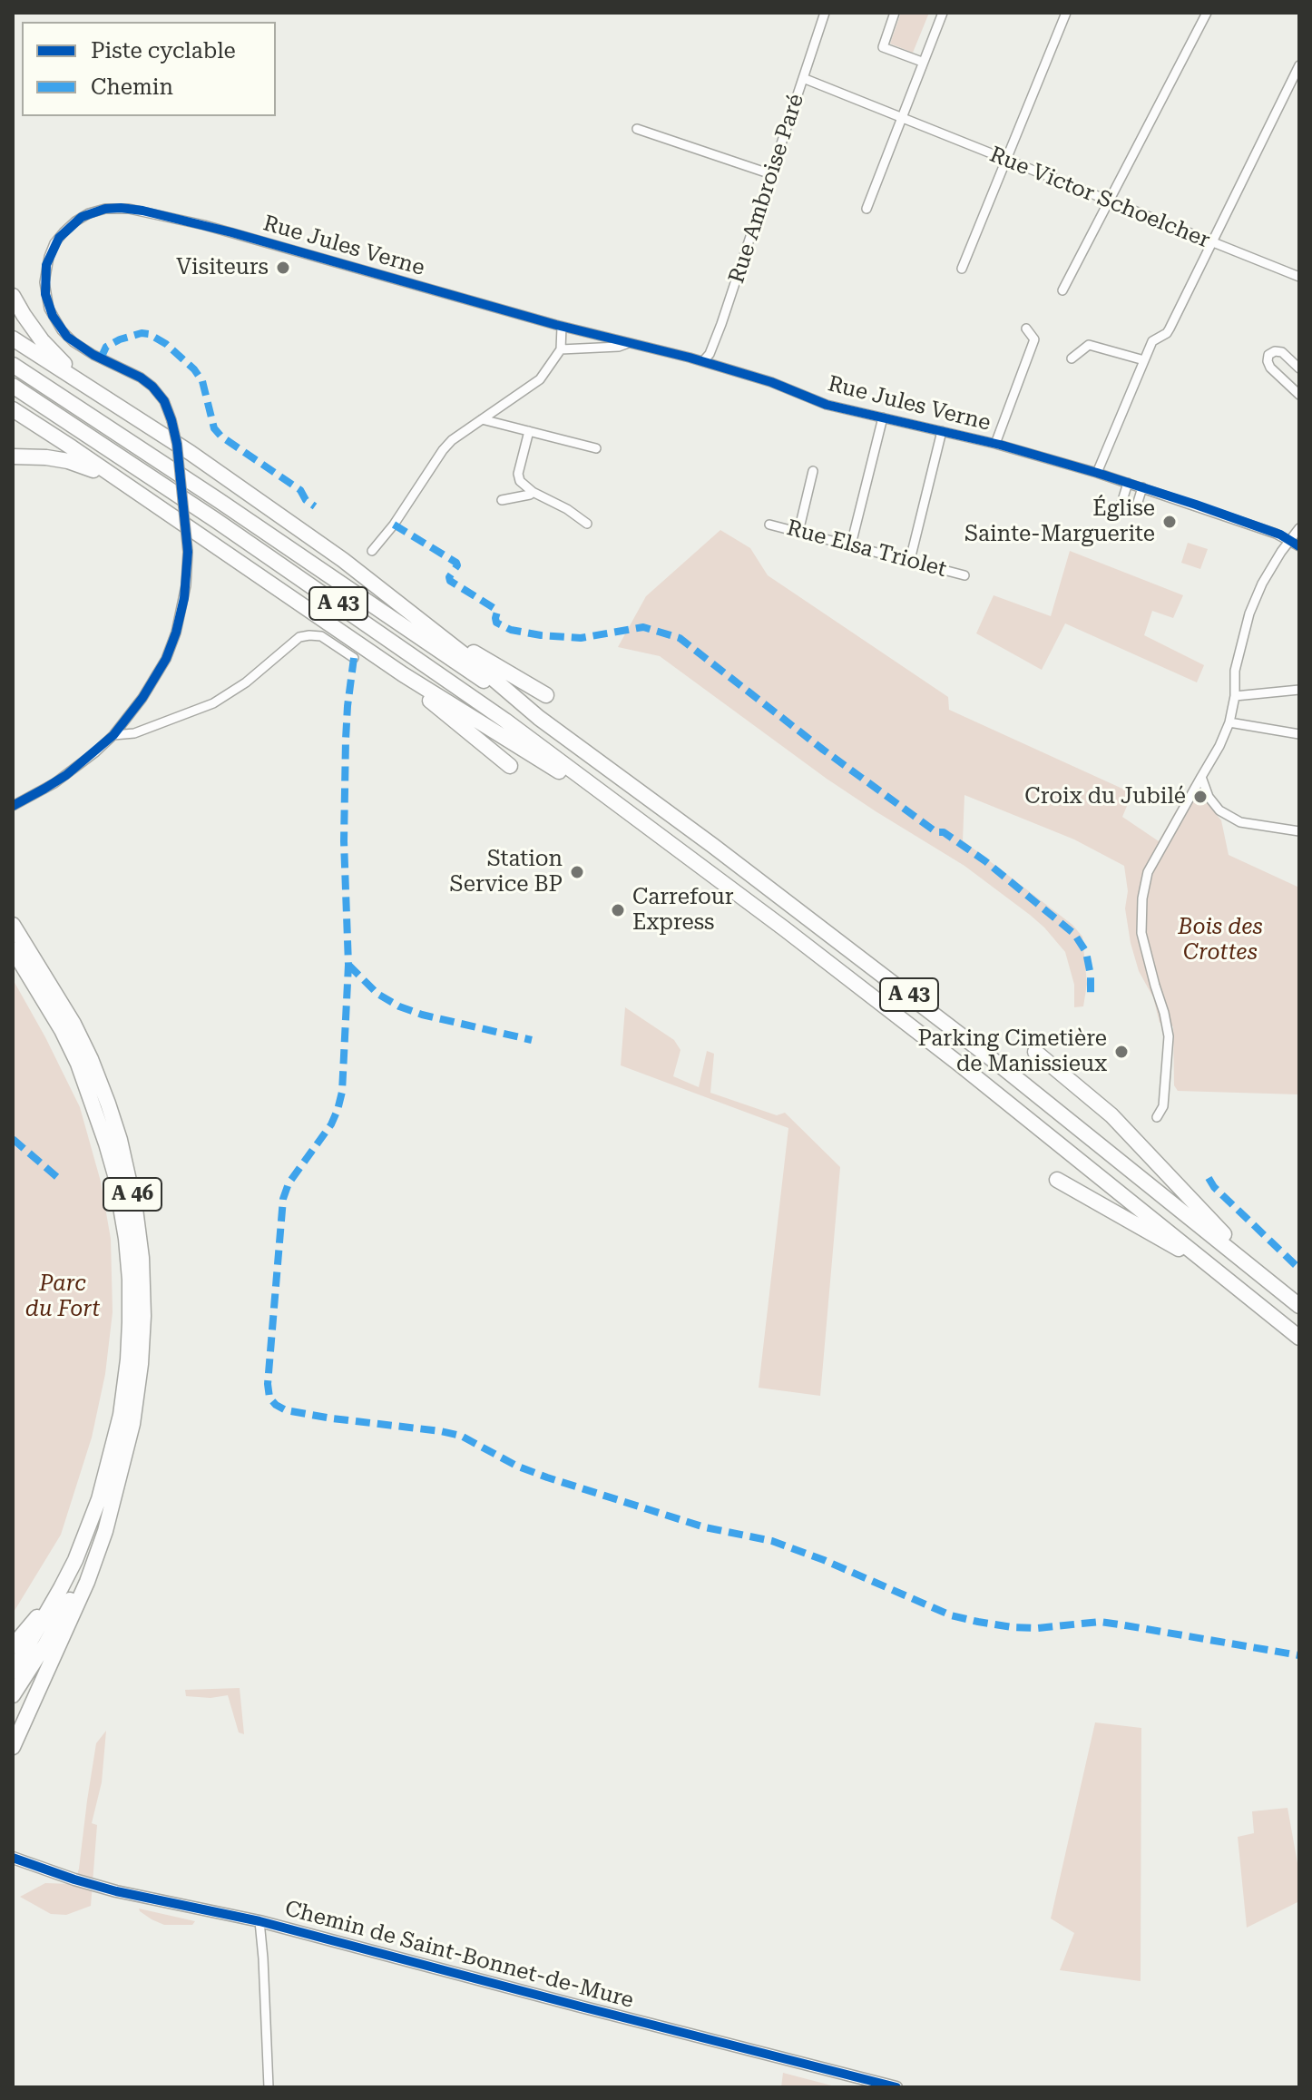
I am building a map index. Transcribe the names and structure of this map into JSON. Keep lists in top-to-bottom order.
{
  "streets": {
    "highway": ["A 43", "A 46"],
    "street": [
      "Rue Ambroise Paré",
      "Rue Victor Schoelcher",
      "Rue Jules Verne",
      "Rue Elsa Triolet",
      "Chemin de Saint-Bonnet-de-Mure"
    ]
  },
  "crossings": [
    ["Rue Ambroise Paré", "Rue Victor Schoelcher"],
    ["Rue Ambroise Paré", "Rue Jules Verne"]
  ],
  "parks": ["Bois des Crottes", "Parc du Fort"],
  "places": [
    "Visiteurs",
    "Église Sainte-Marguerite",
    "Croix du Jubilé",
    "Station Service BP",
    "Carrefour Express",
    "Parking Cimetière de Manissieux"
  ],
  "legend": ["Piste cyclable", "Chemin"]
}
